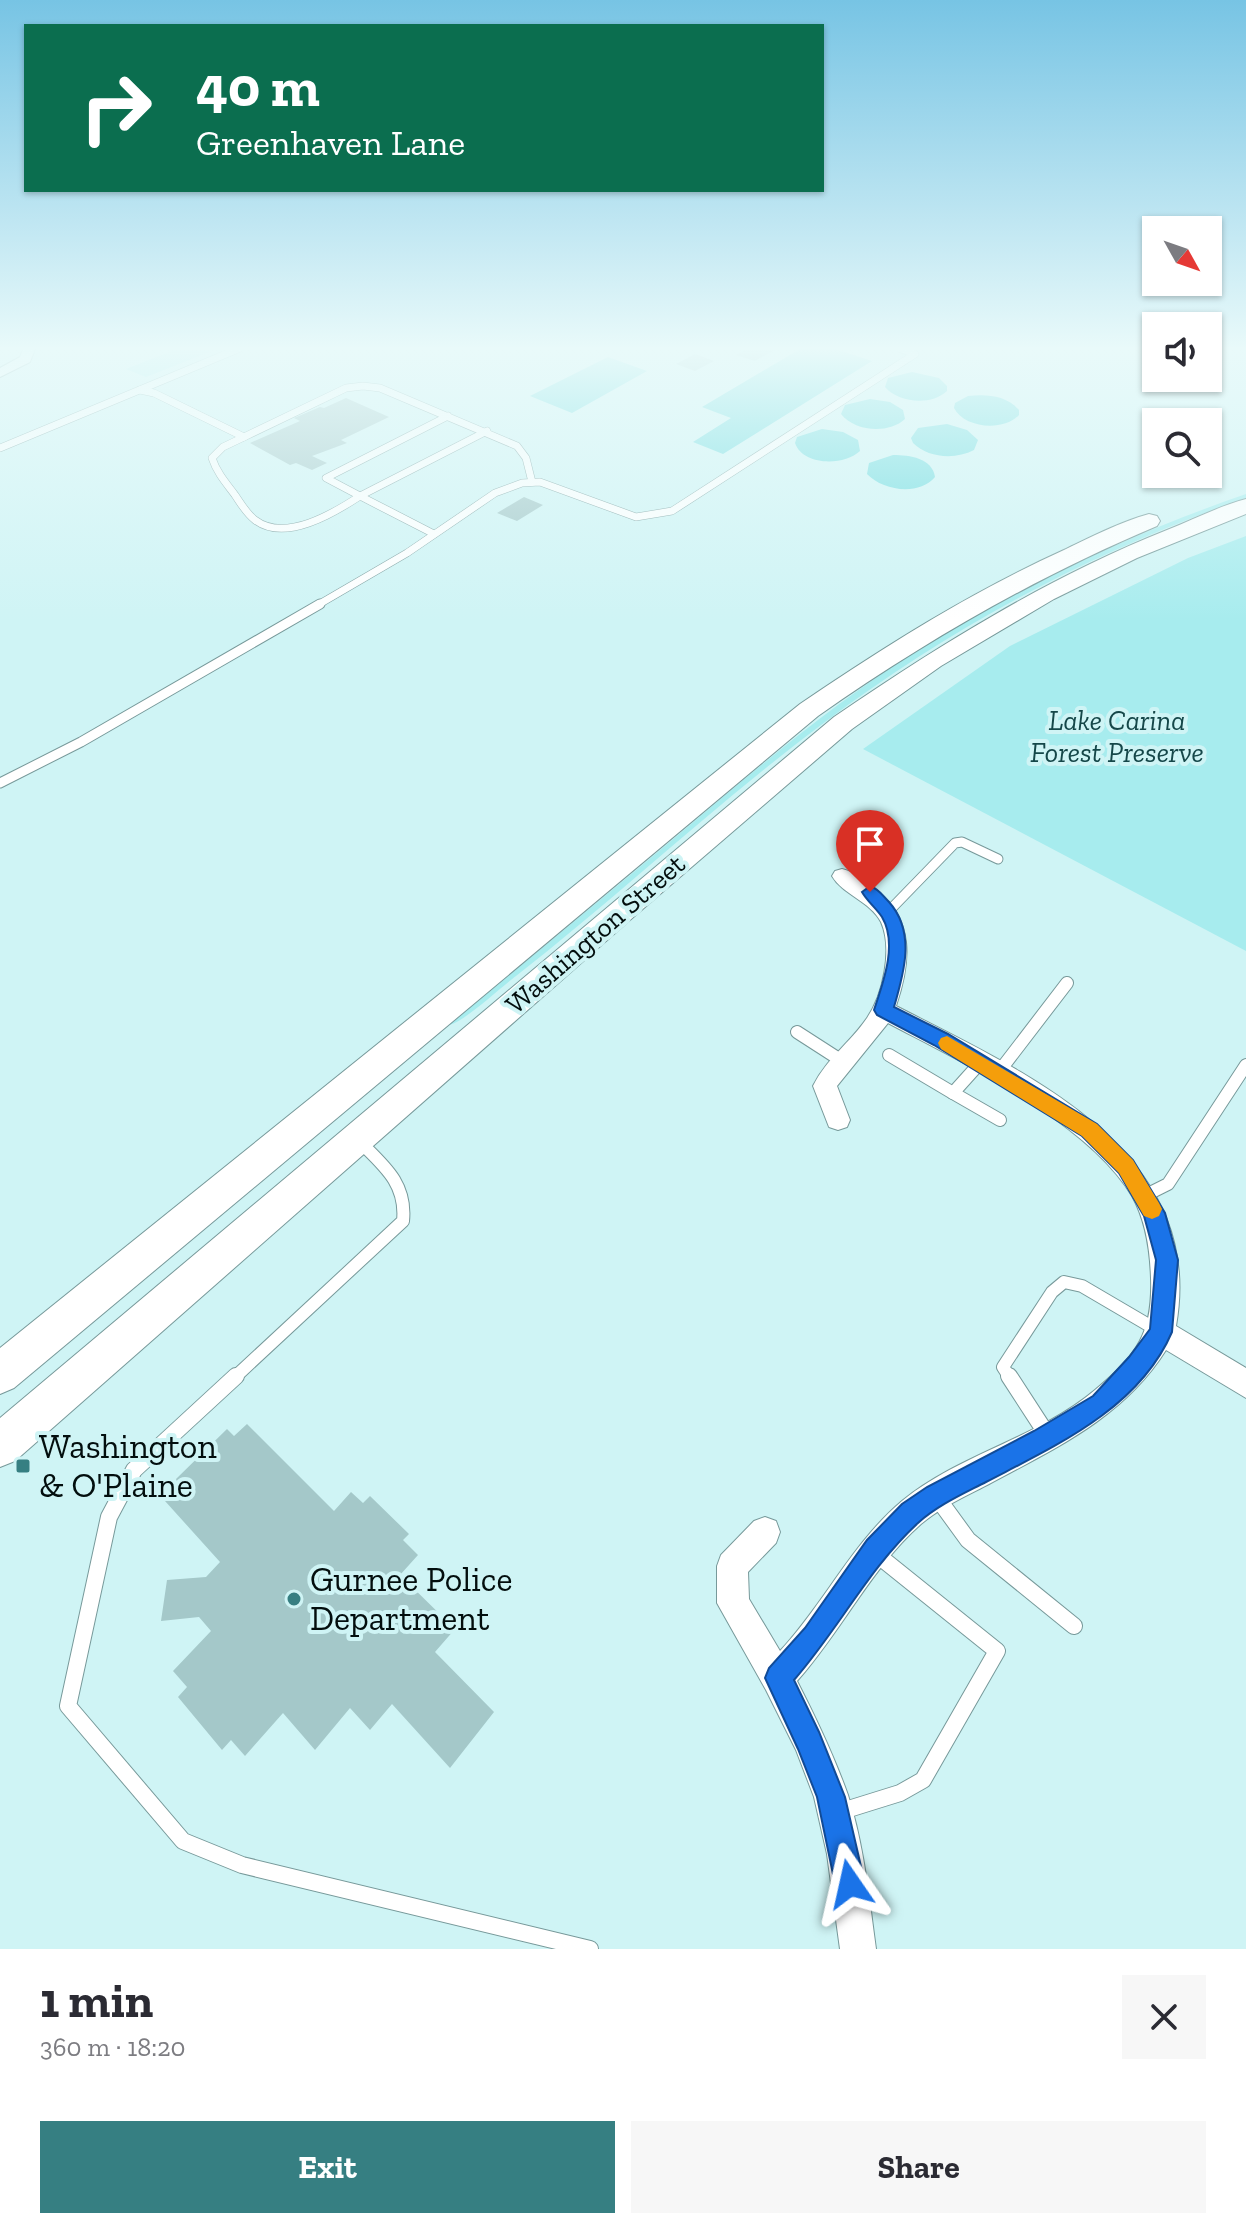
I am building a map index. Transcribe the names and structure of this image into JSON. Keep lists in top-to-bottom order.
{
  "streets": {
    "main road": ["Washington Street"]
  },
  "parks": ["Lake Carina Forest Preserve"],
  "places": {
    "transit": ["Washington & O'Plaine"],
    "other": ["Gurnee Police Department"]
  },
  "north": "bottom right",
  "page": {
    "turn": ["40 m", "Greenhaven Lane"],
    "heading": ["1 min", "360 m · 18:20"],
    "buttons": ["Exit", "Share"]
  }
}
